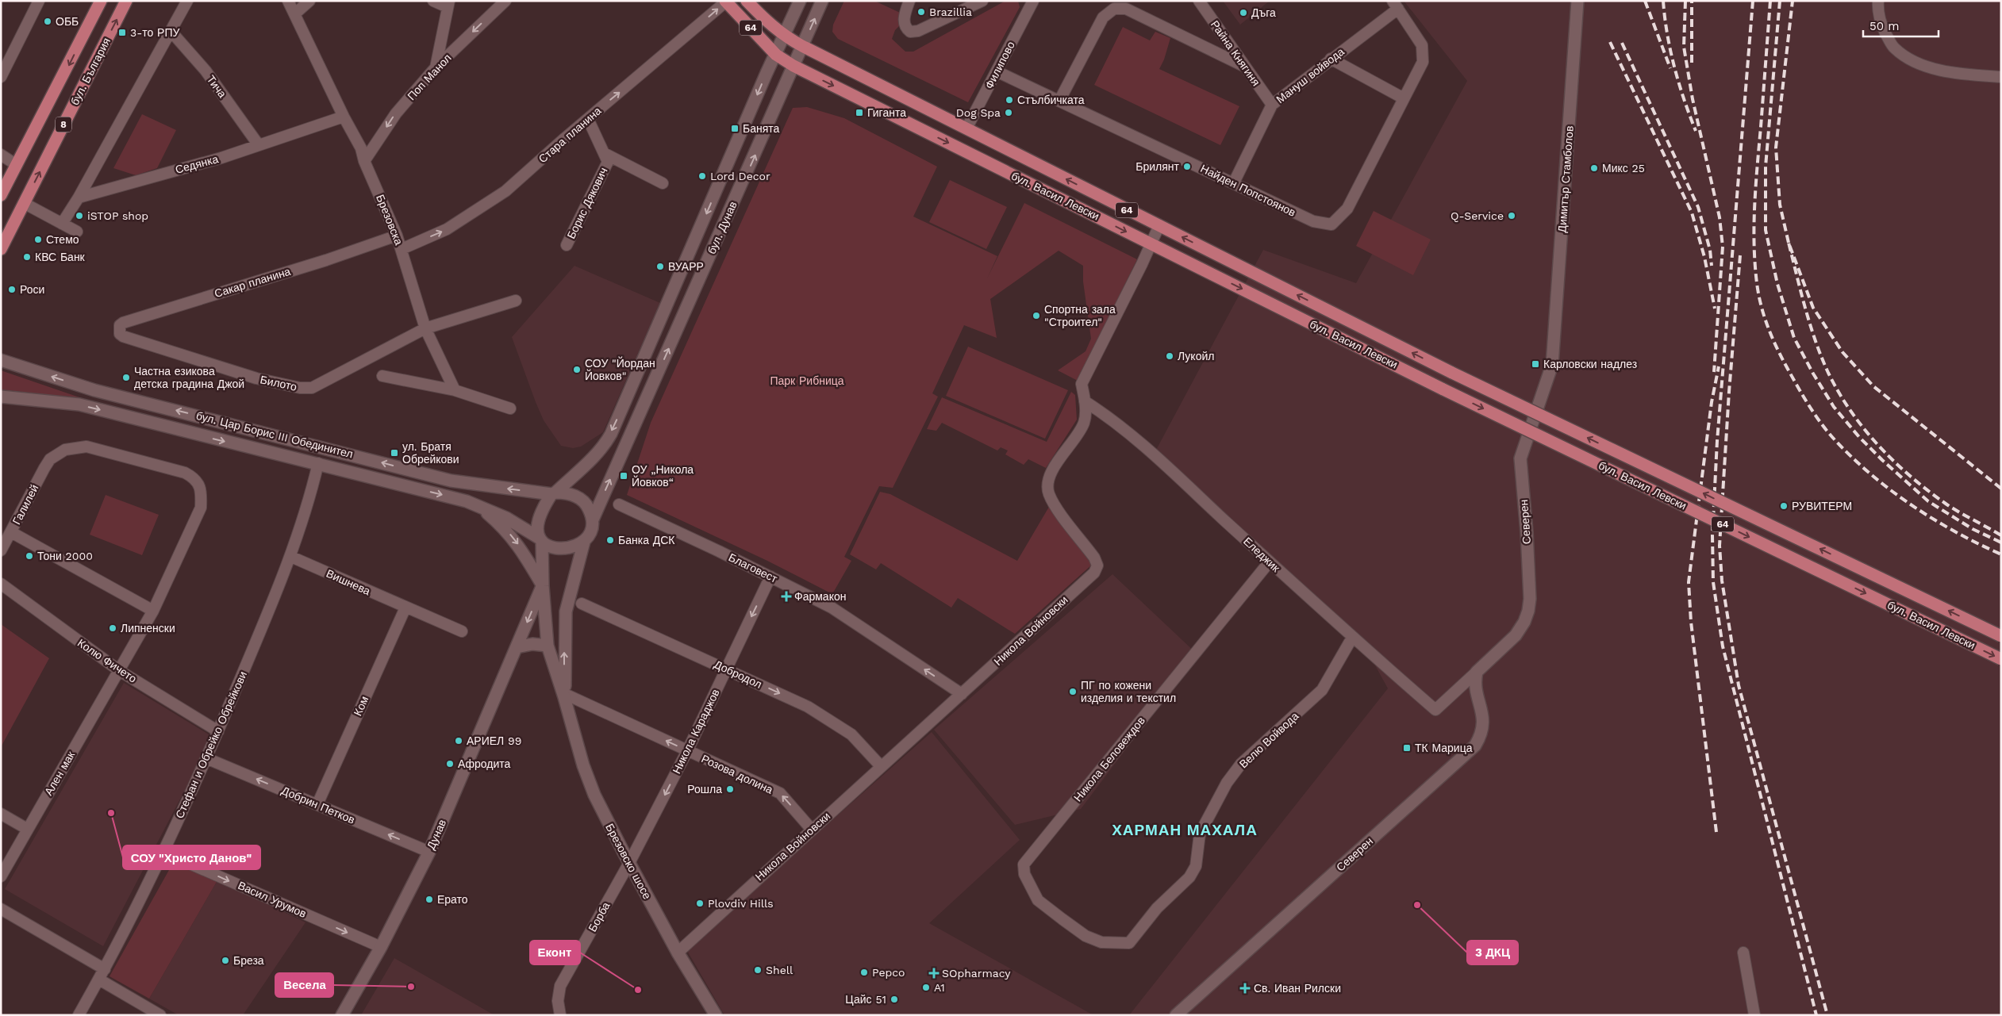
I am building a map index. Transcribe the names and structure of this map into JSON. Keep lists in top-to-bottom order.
{
  "streets": {
    "main road": [
      "64",
      "бул. България",
      "8",
      "Димитър Стамболов",
      "бул. Васил Левски",
      "бул. Дунав",
      "бул. Цар Борис III Обединител",
      "Северен",
      "Дунав",
      "Брезовско шосе"
    ],
    "street": [
      "Райна Княгиня",
      "Филипово",
      "Мануш войвода",
      "Поп Манол",
      "Тича",
      "Стара планина",
      "Седянка",
      "Найден Попстоянов",
      "Борис Дякович",
      "Брезовска",
      "Сакар планина",
      "Билото",
      "Галилей",
      "Еледжик",
      "Благовест",
      "Вишнева",
      "Никола Войновски",
      "Колю Фичето",
      "Добродол",
      "Ком",
      "Никола Караджов",
      "Велю Войвода",
      "Стефан и Обрейко Обрейкови",
      "Никола Беловеждов",
      "Ален мак",
      "Розова долина",
      "Добрин Петков",
      "Васил Урумов",
      "Борба"
    ]
  },
  "crossings": [
    ["Райна Княгиня", "Мануш войвода"],
    ["Филипово", "Найден Попстоянов"],
    ["Филипово", "бул. Васил Левски"],
    ["Мануш войвода", "Найден Попстоянов"],
    ["Поп Манол", "Брезовска"],
    ["Тича", "Седянка"],
    ["Стара планина", "бул. Васил Левски"],
    ["Стара планина", "Борис Дякович"],
    ["Стара планина", "Брезовска"],
    ["Седянка", "Брезовска"],
    ["Димитър Стамболов", "Северен"],
    ["бул. Васил Левски", "бул. Дунав"],
    ["бул. Васил Левски", "Никола Войновски"],
    ["Брезовска", "Сакар планина"],
    ["Брезовска", "Билото"],
    ["бул. Дунав", "бул. Цар Борис III Обединител"],
    ["бул. Дунав", "Брезовско шосе"],
    ["Сакар планина", "Билото"],
    ["бул. Цар Борис III Обединител", "Стефан и Обрейко Обрейкови"],
    ["бул. Цар Борис III Обединител", "Брезовско шосе"],
    ["Галилей", "Ален мак"],
    ["Северен", "Еледжик"],
    ["Еледжик", "Никола Войновски"],
    ["Еледжик", "Велю Войвода"],
    ["Еледжик", "Никола Беловеждов"],
    ["Благовест", "Никола Войновски"],
    ["Благовест", "Никола Караджов"],
    ["Вишнева", "Ком"],
    ["Вишнева", "Стефан и Обрейко Обрейкови"],
    ["Никола Войновски", "Добродол"],
    ["Никола Войновски", "Розова долина"],
    ["Никола Войновски", "Брезовско шосе"],
    ["Колю Фичето", "Стефан и Обрейко Обрейкови"],
    ["Колю Фичето", "Ален мак"],
    ["Добродол", "Никола Караджов"],
    ["Ком", "Добрин Петков"],
    ["Никола Караджов", "Розова долина"],
    ["Никола Караджов", "Брезовско шосе"],
    ["Никола Караджов", "Борба"],
    ["Велю Войвода", "Никола Беловеждов"],
    ["Стефан и Обрейко Обрейкови", "Добрин Петков"],
    ["Стефан и Обрейко Обрейкови", "Васил Урумов"],
    ["Розова долина", "Брезовско шосе"],
    ["Добрин Петков", "Дунав"],
    ["Дунав", "Брезовско шосе"],
    ["Дунав", "Васил Урумов"],
    ["Брезовско шосе", "Борба"]
  ],
  "one_way": [
    "Поп Манол",
    "Стара планина",
    "Благовест",
    "Добродол",
    "Никола Караджов",
    "Розова долина",
    "Добрин Петков",
    "Васил Урумов"
  ],
  "districts": ["ХАРМАН МАХАЛА"],
  "parks": ["Парк Рибница"],
  "places": {
    "other": [
      "Brazillia",
      "Дъга",
      "ОББ",
      "Стълбичката",
      "Dog Spa",
      "Брилянт",
      "Микс 25",
      "Lord Decor",
      "iSTOP shop",
      "Q-Service",
      "Стемо",
      "КВС Банк",
      "ВУАРР",
      "Роси",
      "Спортна зала \"Строител\"",
      "Лукойл",
      "СОУ \"Йордан Йовков\"",
      "Частна езикова детска градина Джой",
      "РУВИТЕРМ",
      "Банка ДСК",
      "Тони 2000",
      "Липненски",
      "ПГ по кожени изделия и текстил",
      "АРИЕЛ 99",
      "Афродита",
      "Рошла",
      "СОУ \"Христо Данов\"",
      "Ерато",
      "Plovdiv Hills",
      "3 ДКЦ",
      "Бреза",
      "Shell",
      "Pepco",
      "Весела",
      "A1",
      "Еконт",
      "Цайс 51"
    ],
    "transit": [
      "3-то РПУ",
      "Гиганта",
      "Банята",
      "Карловски надлез",
      "ул. Братя Обрейкови",
      "ОУ „Никола Йовков“",
      "ТК Марица"
    ],
    "health": ["Фармакон", "SOpharmacy", "Св. Иван Рилски"]
  },
  "scale_bar": "50 m"
}
